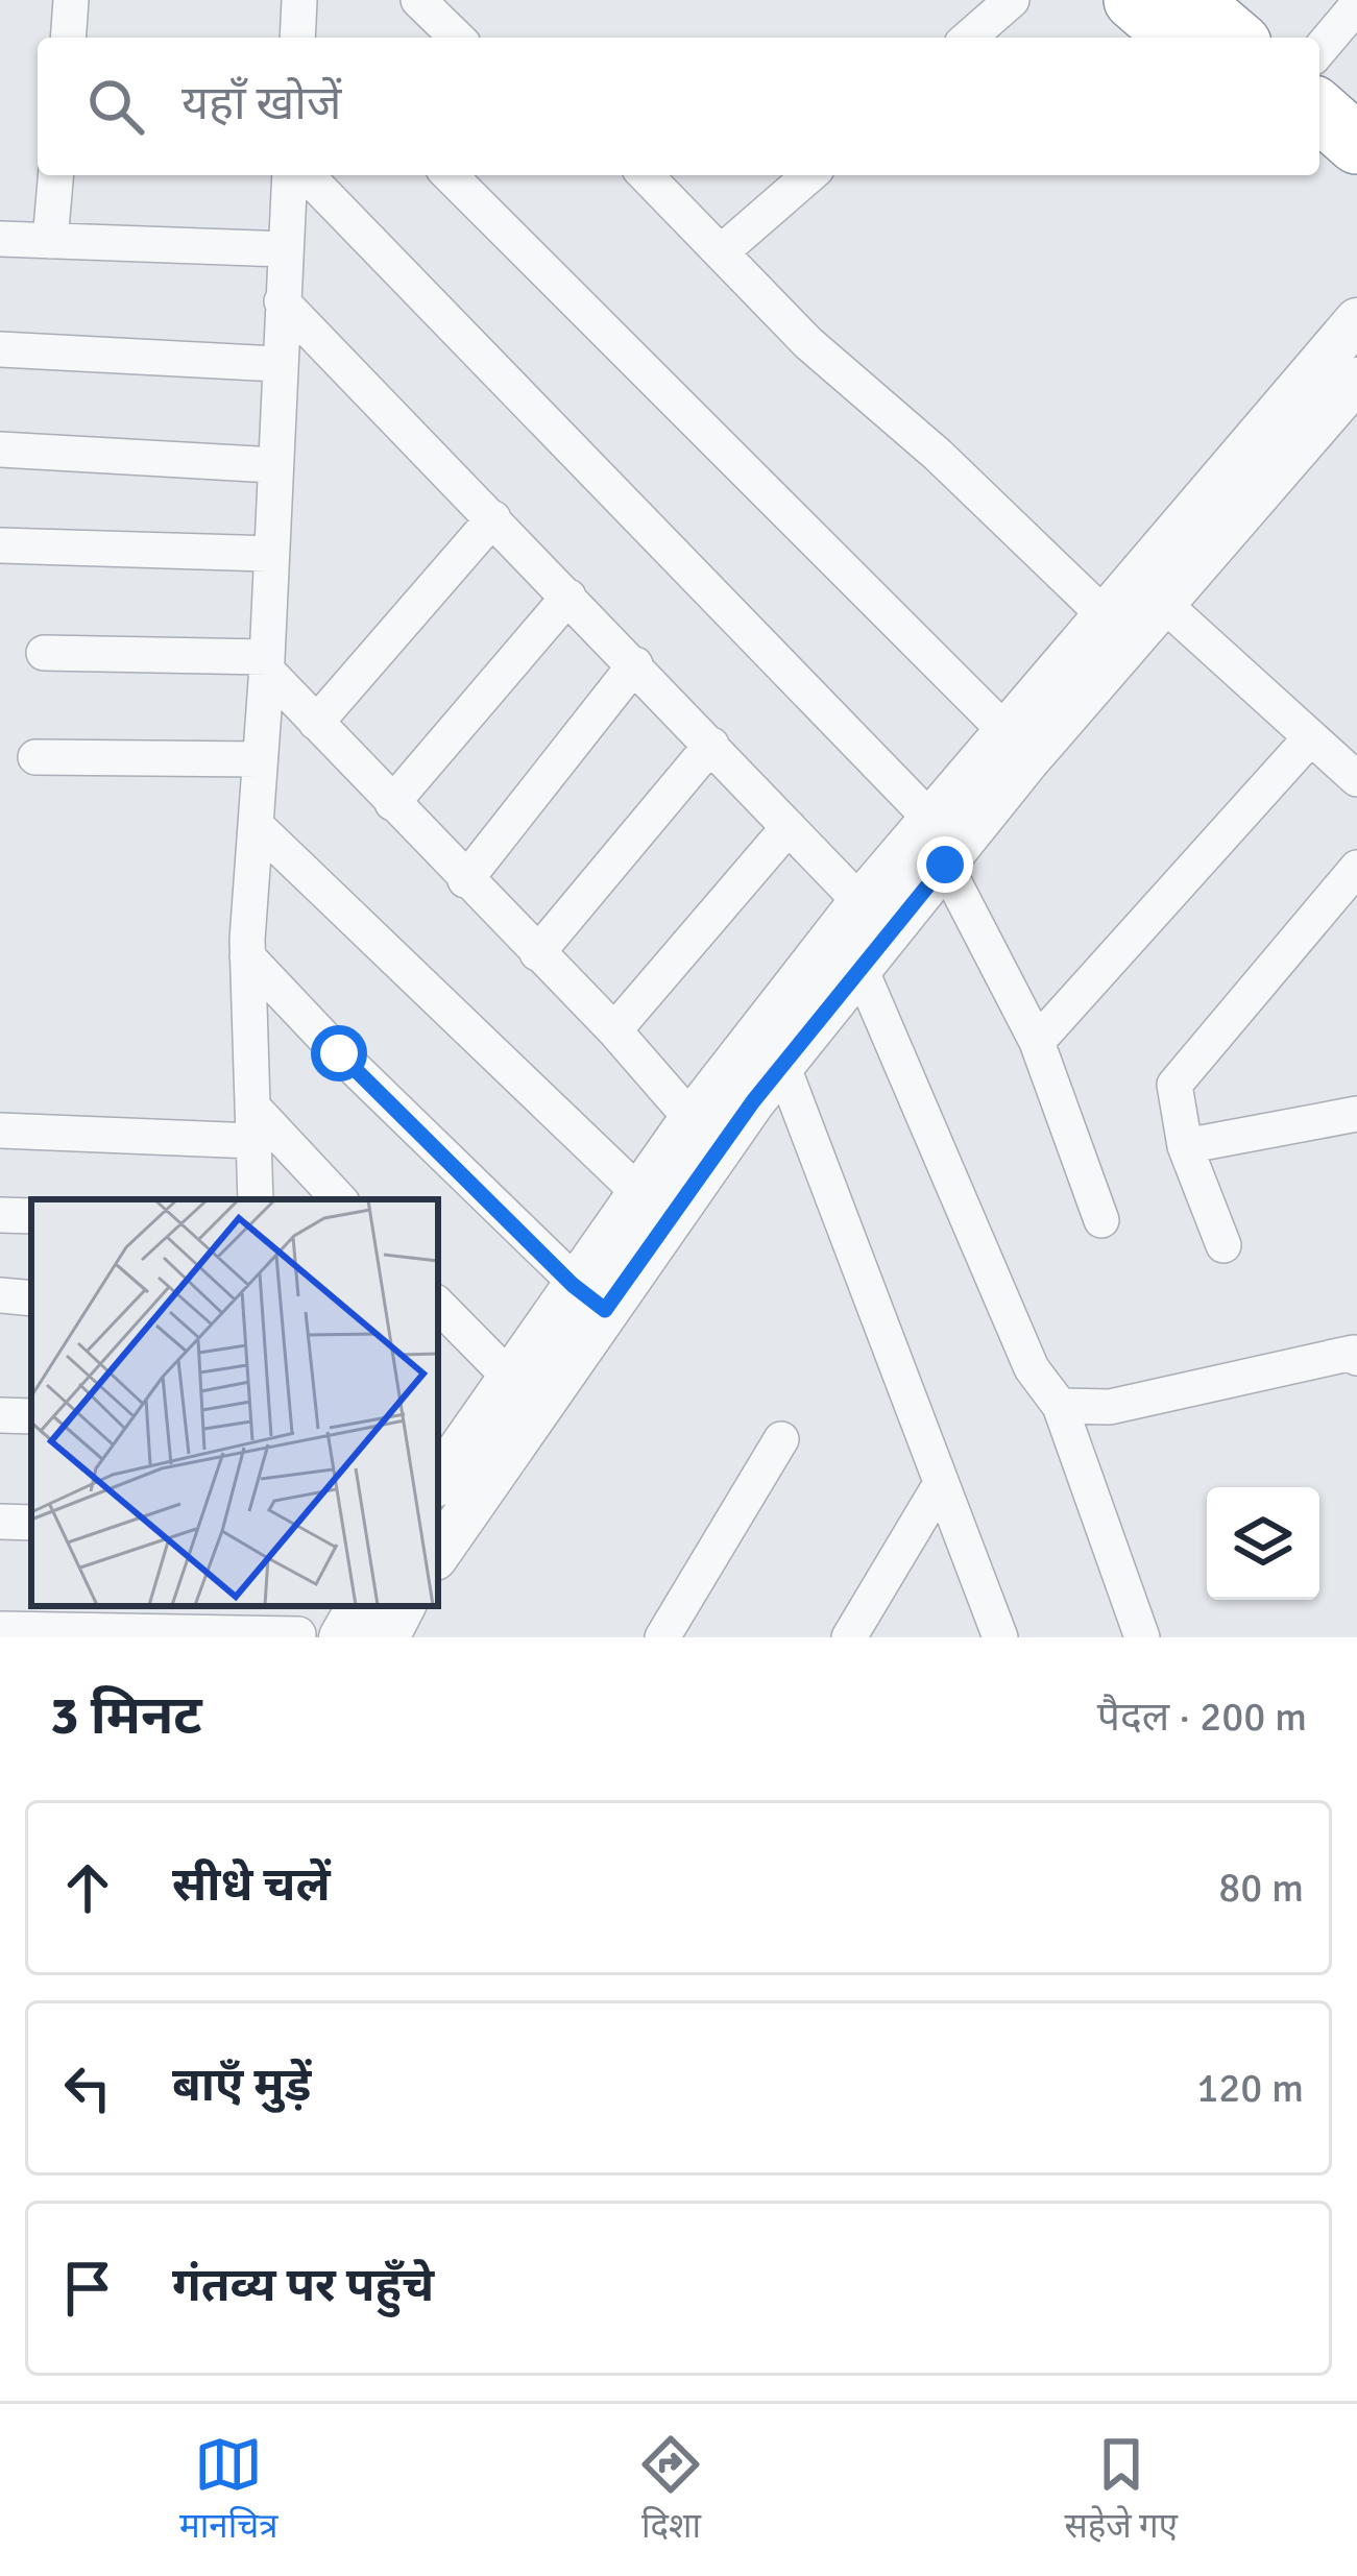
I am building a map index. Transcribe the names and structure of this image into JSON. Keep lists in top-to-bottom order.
{
  "page": {
    "search": "यहाँ खोजें",
    "heading": ["3 मिनट", "पैदल · 200 m"],
    "list": [
      ["सीधे चलें", "80 m"],
      ["बाएँ मुड़ें", "120 m"],
      "गंतव्य पर पहुँचे"
    ],
    "nav": ["मानचित्र", "दिशा", "सहेजे गए"]
  }
}
